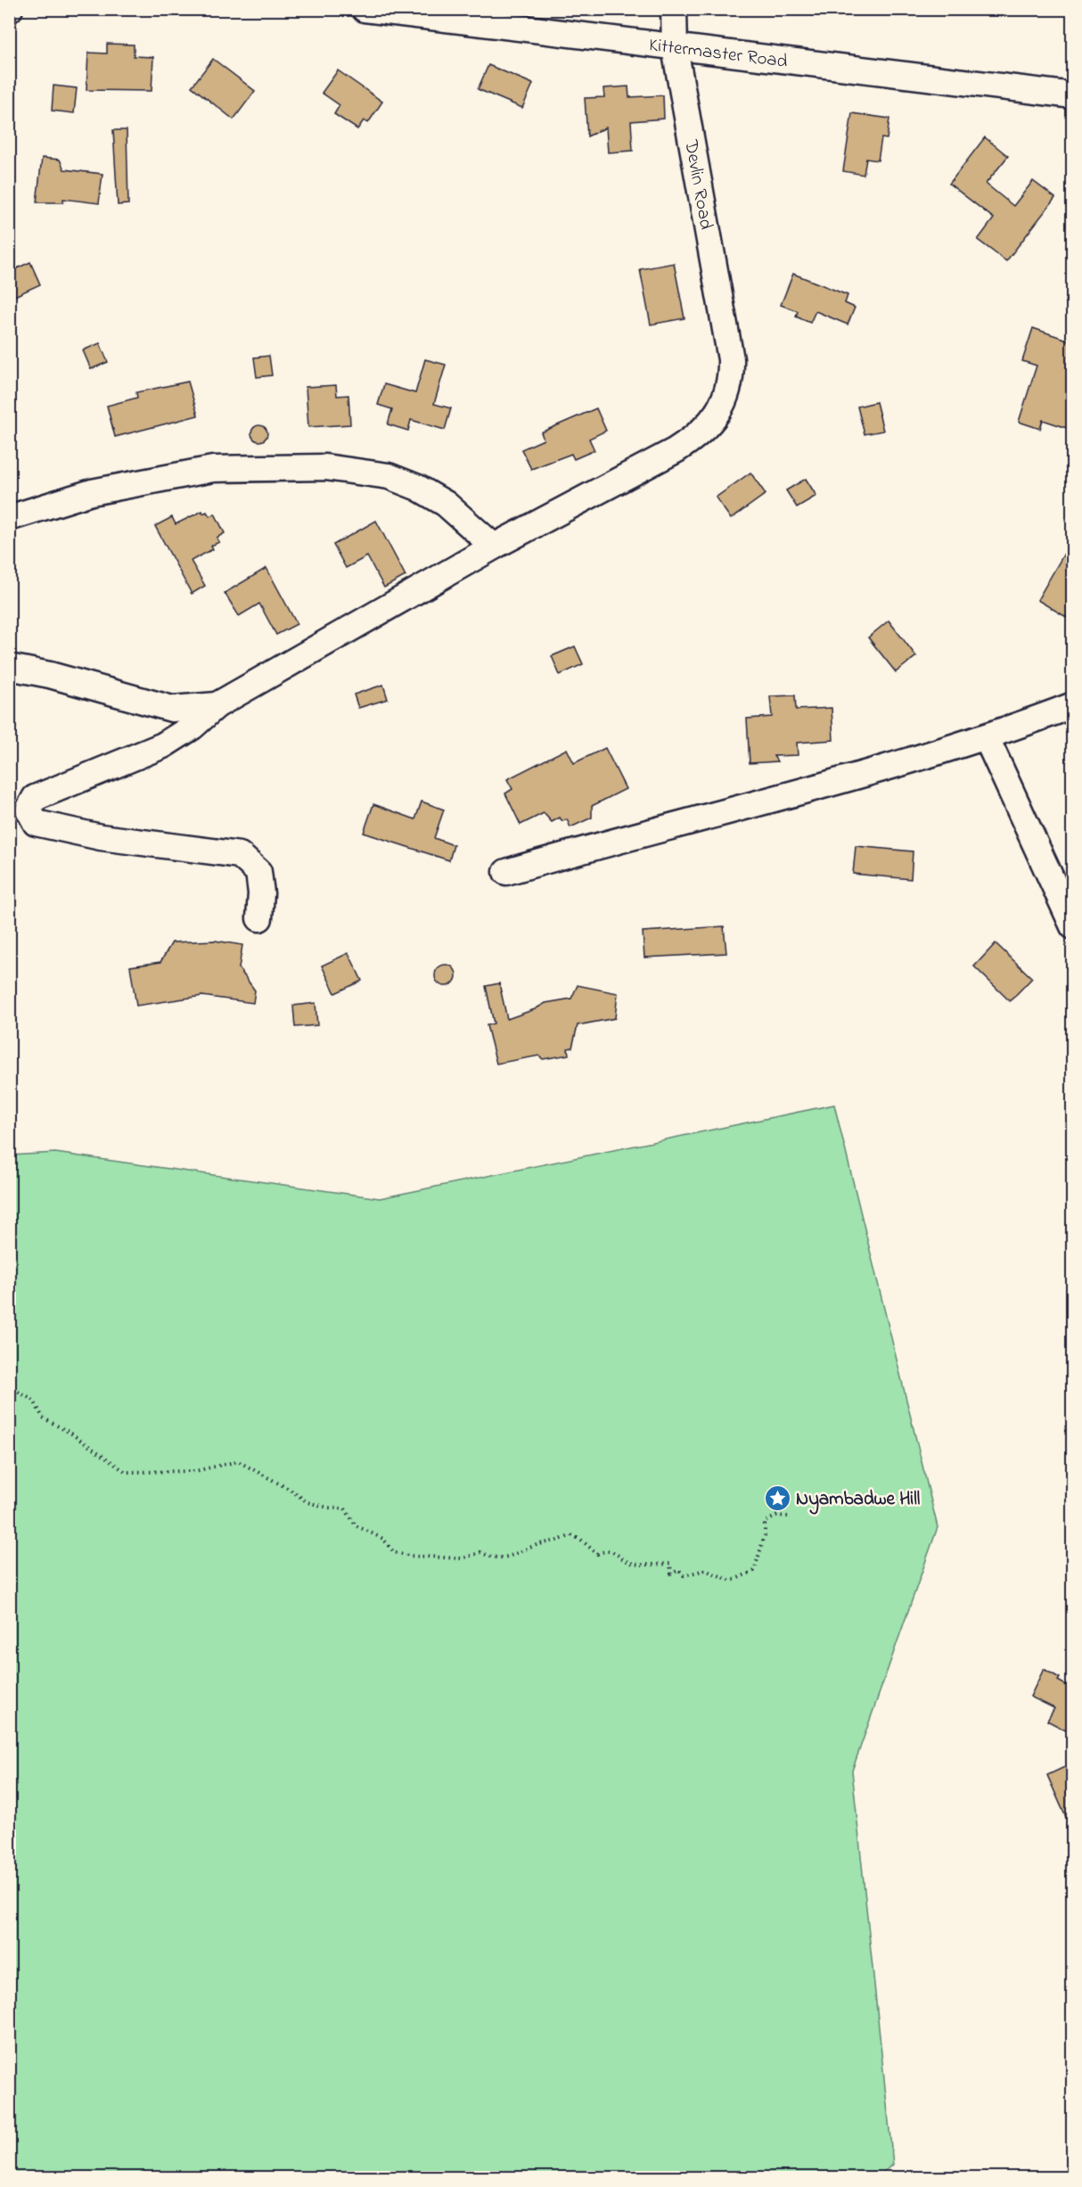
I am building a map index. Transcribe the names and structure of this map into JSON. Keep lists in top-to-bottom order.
{
  "streets": {
    "street": ["Kittermaster Road", "Devlin Road"]
  },
  "crossings": [
    ["Kittermaster Road", "Devlin Road"]
  ],
  "places": {
    "place": ["Nyambadwe Hill"]
  }
}
